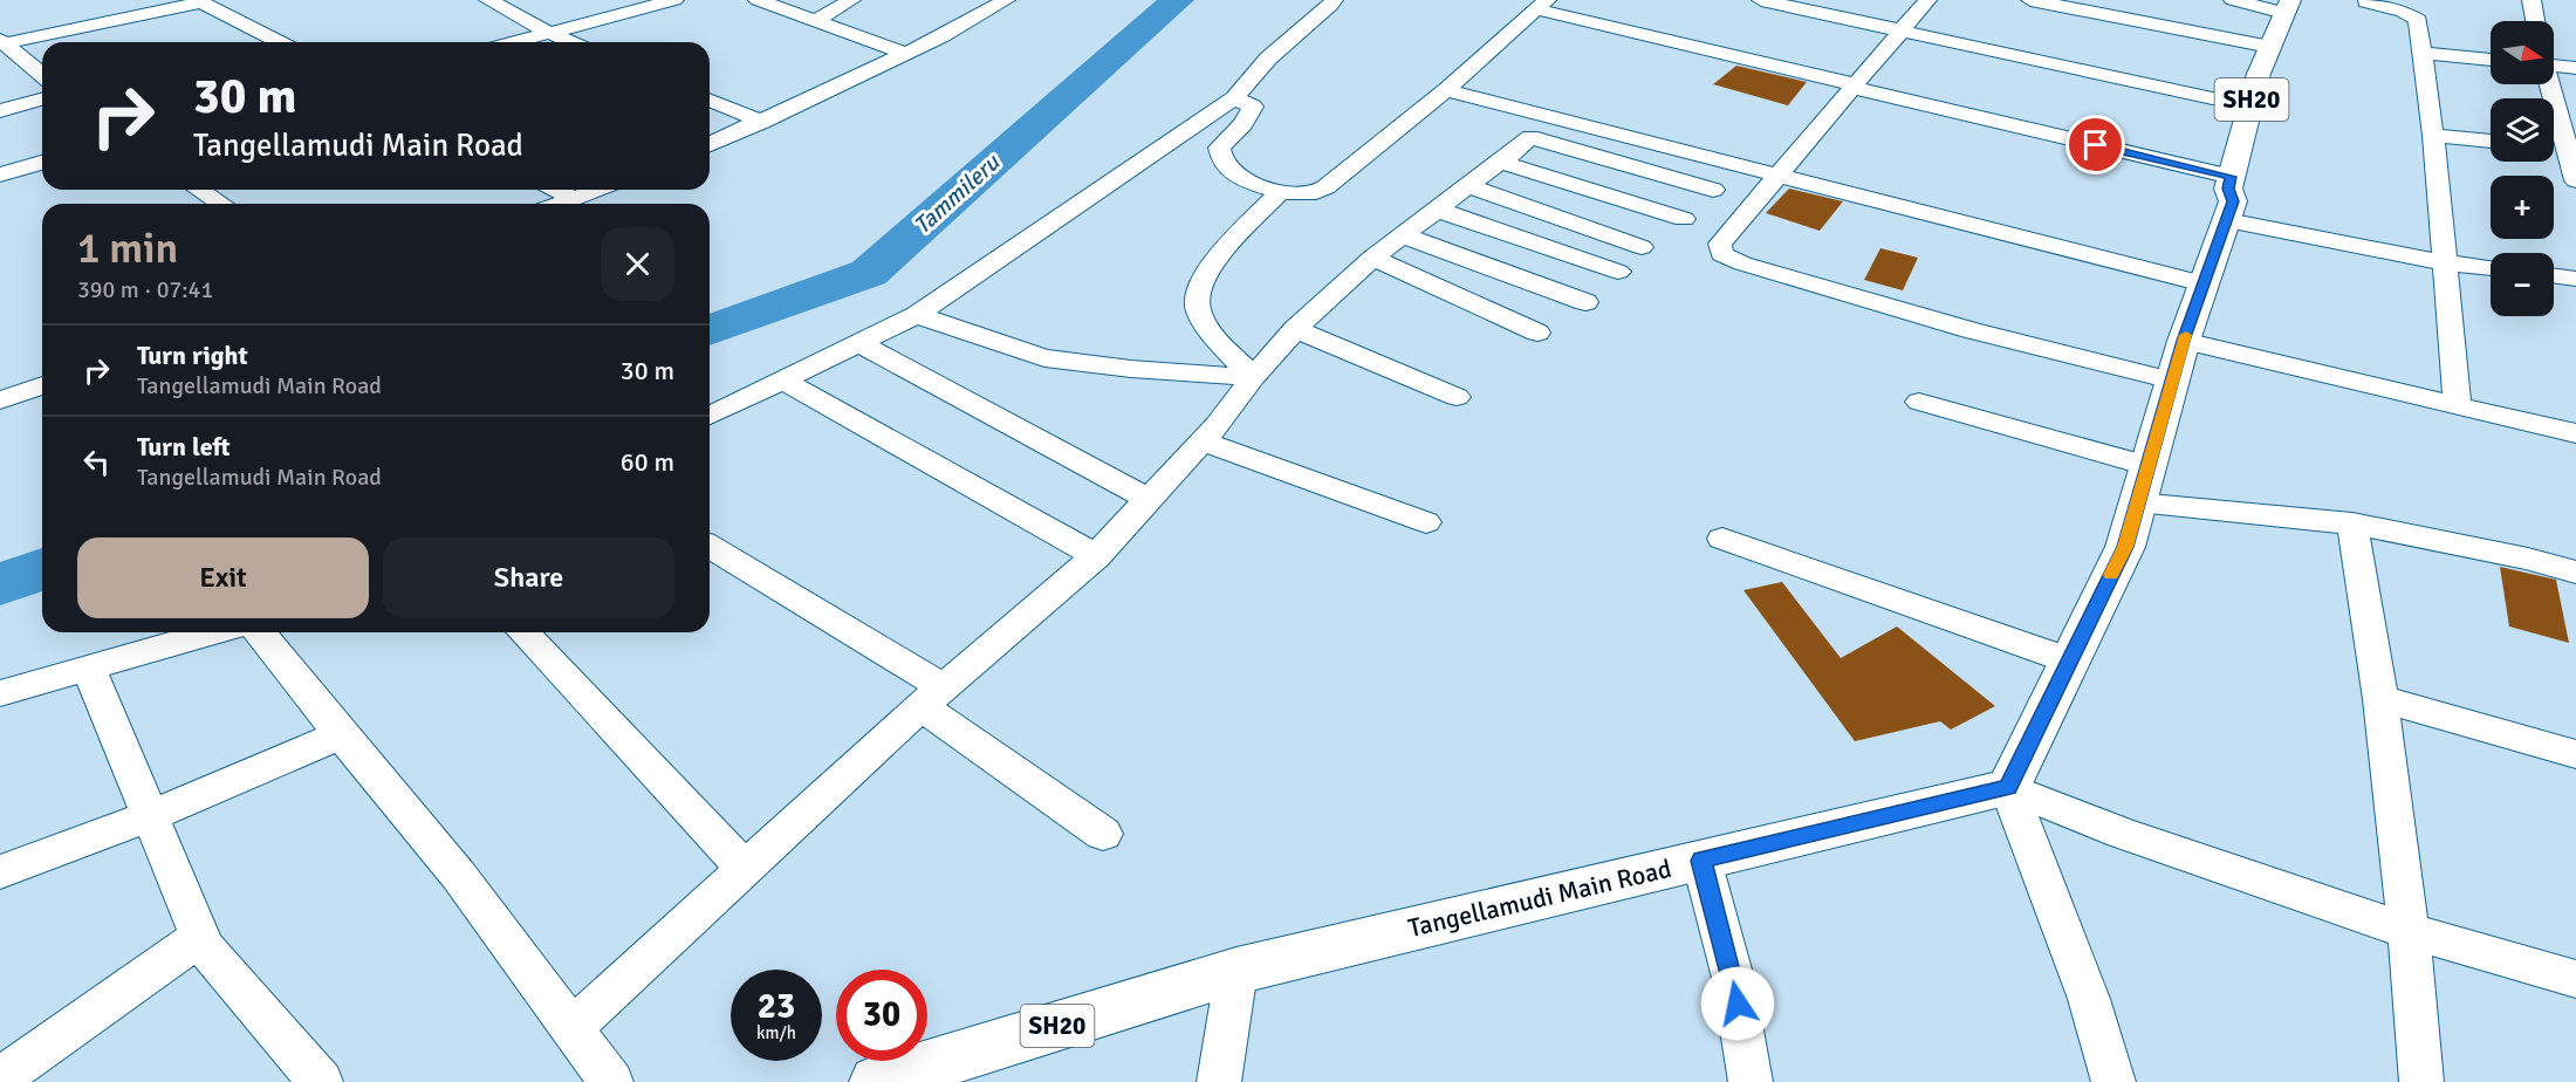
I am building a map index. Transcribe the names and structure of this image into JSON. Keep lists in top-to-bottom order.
{
  "streets": {
    "main road": ["SH20", "Tangellamudi Main Road"]
  },
  "crossings": [
    ["SH20", "Tangellamudi Main Road"]
  ],
  "water": ["Tammileru"],
  "north": "right",
  "page": {
    "map_buttons": ["+", "−"],
    "turn": ["30 m", "Tangellamudi Main Road"],
    "heading": ["1 min", "390 m · 07:41"],
    "list": [
      {
        "name": "Turn right",
        "note": "Tangellamudi Main Road",
        "value": "30 m"
      },
      {
        "name": "Turn left",
        "note": "Tangellamudi Main Road",
        "value": "60 m"
      }
    ],
    "buttons": ["Exit", "Share"],
    "speed": "23 km/h",
    "limit": "30"
  }
}
